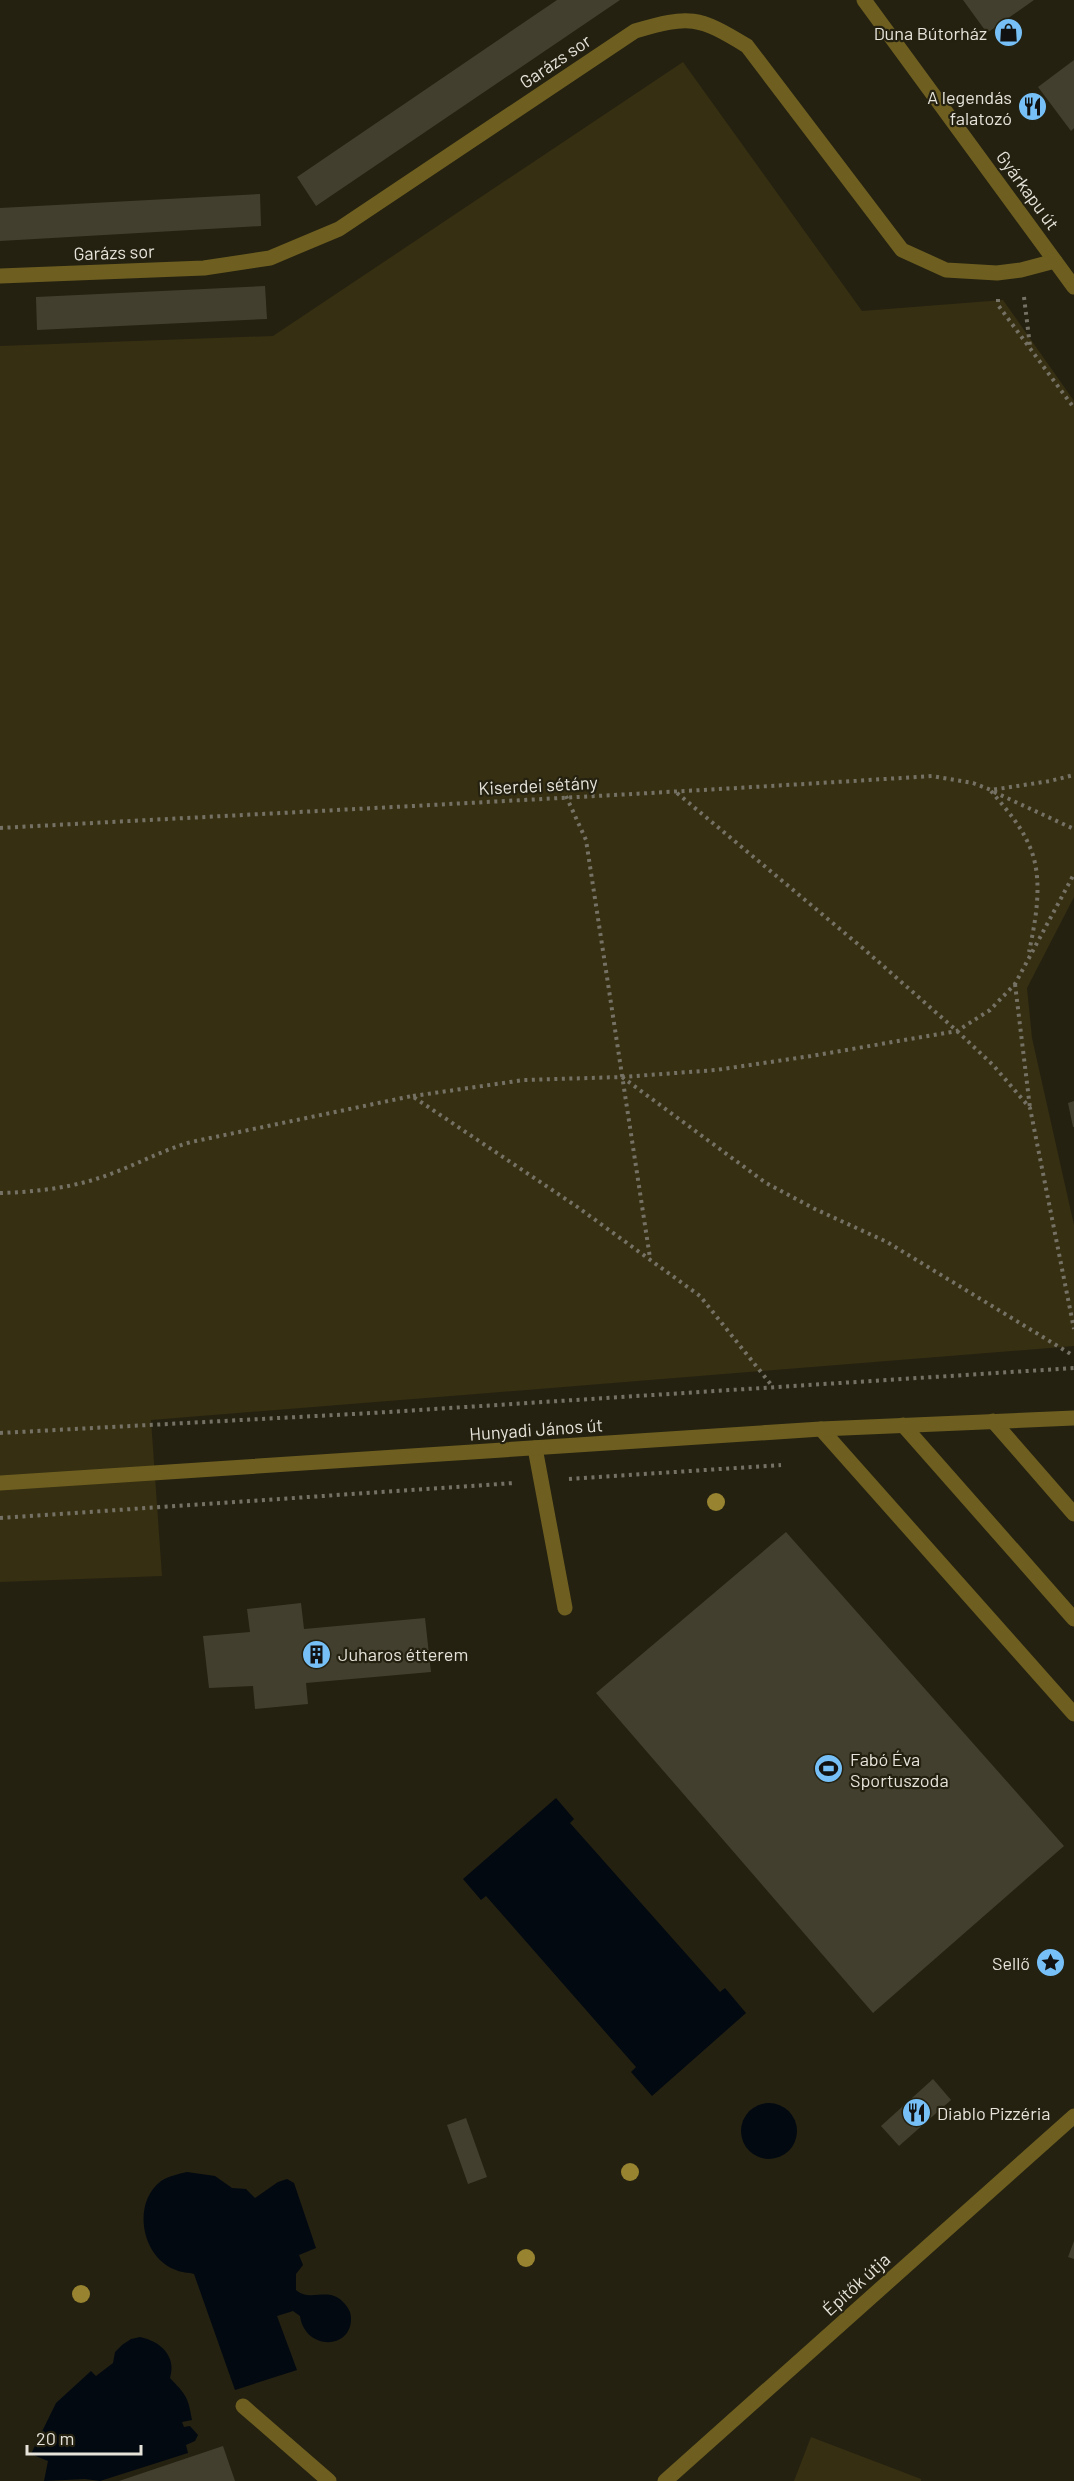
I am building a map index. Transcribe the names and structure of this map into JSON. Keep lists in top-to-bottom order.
{
  "streets": {
    "street": [
      "Garázs sor",
      "Gyárkapu út",
      "Hunyadi János út",
      "Építők útja"
    ],
    "path": ["Kiserdei sétány"]
  },
  "crossings": [
    ["Garázs sor", "Gyárkapu út"]
  ],
  "places": {
    "shop": ["Duna Bútorház"],
    "restaurant": ["A legendás falatozó", "Diablo Pizzéria"],
    "building": ["Juharos étterem"],
    "sports": ["Fabó Éva Sportuszoda"],
    "place": ["Sellő"]
  },
  "scale_bar": "20 m"
}
